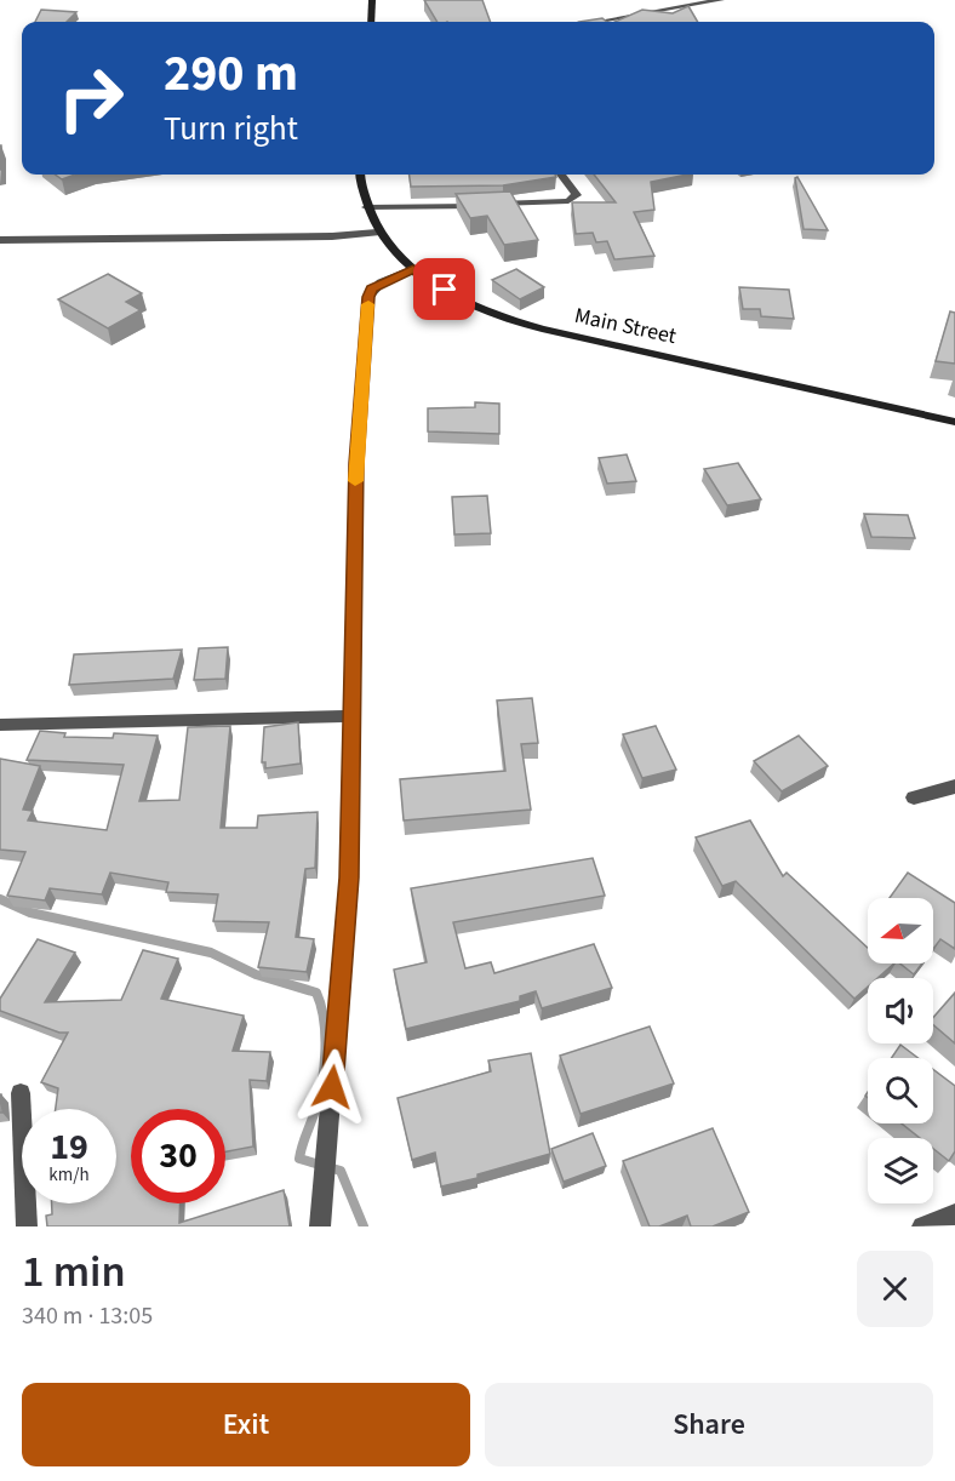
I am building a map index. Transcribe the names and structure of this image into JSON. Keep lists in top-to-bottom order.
{
  "streets": {
    "main road": ["Main Street"]
  },
  "north": "left",
  "page": {
    "turn": ["290 m", "Turn right"],
    "speed": "19 km/h",
    "limit": "30",
    "heading": ["1 min", "340 m · 13:05"],
    "buttons": ["Exit", "Share"]
  }
}
